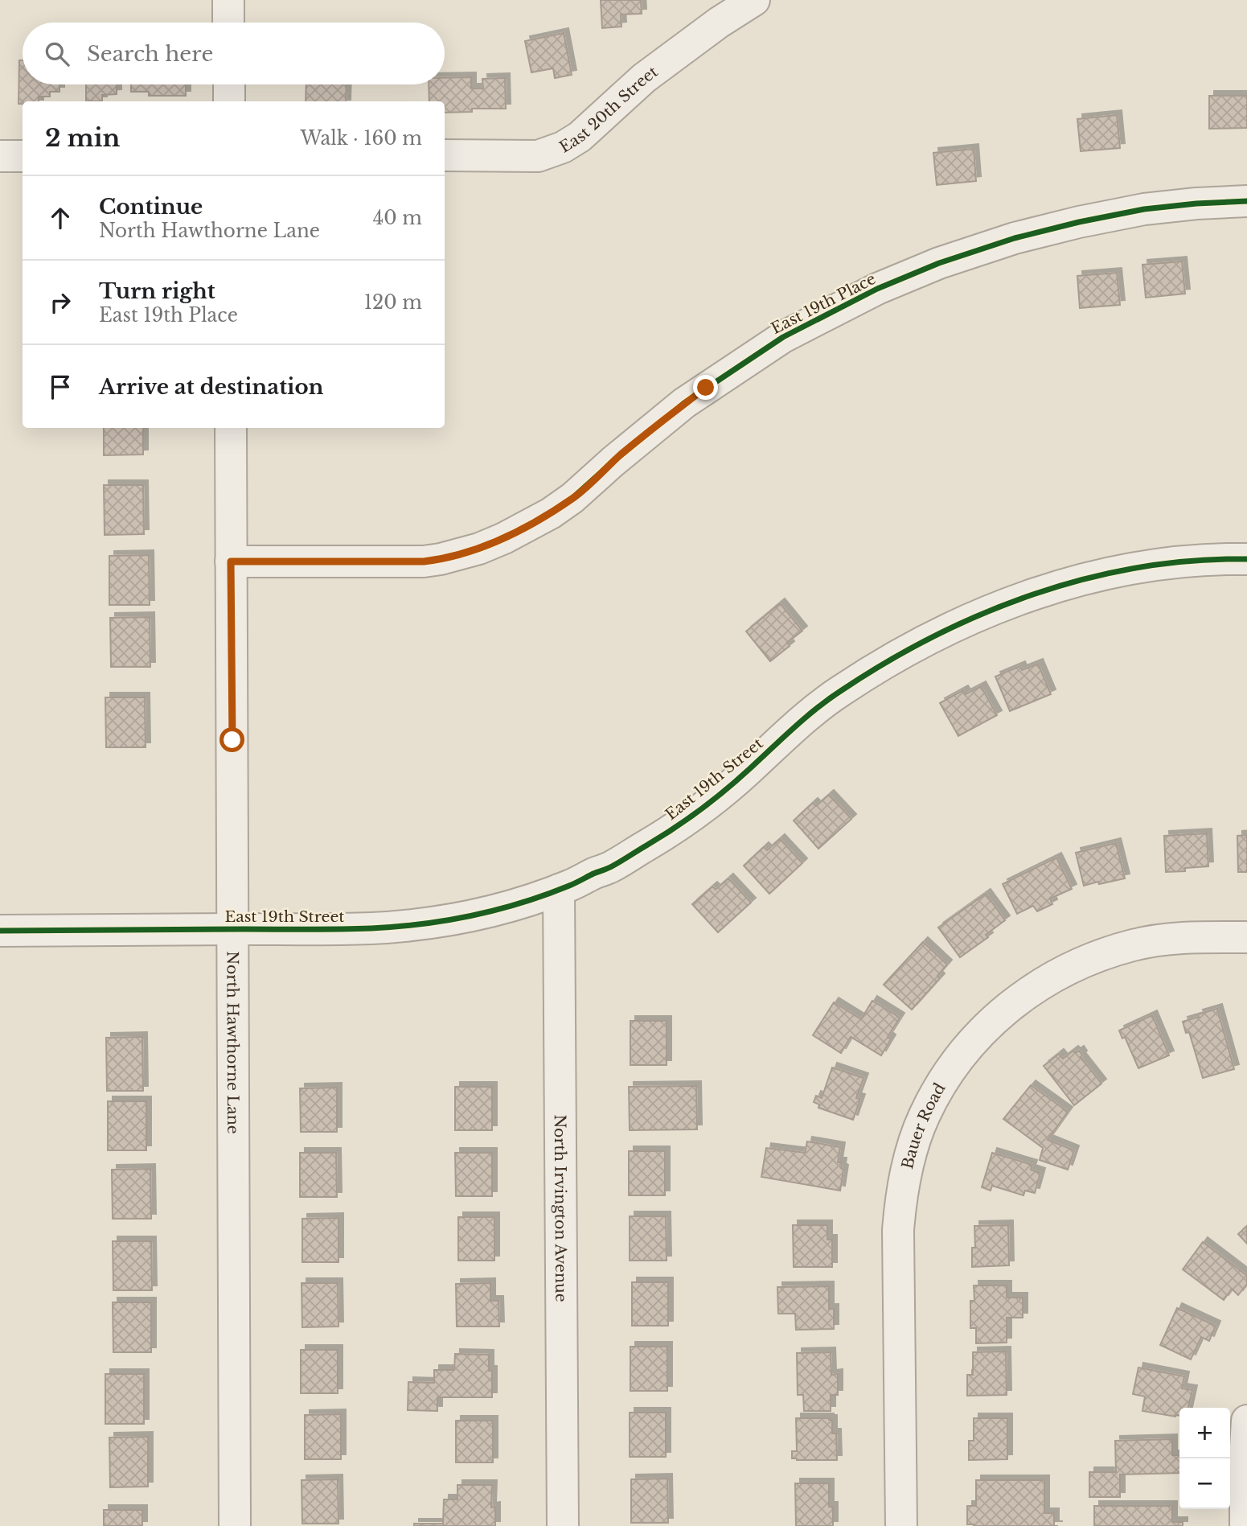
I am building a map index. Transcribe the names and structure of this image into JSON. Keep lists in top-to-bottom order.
{
  "streets": {
    "street": [
      "East 20th Street",
      "East 19th Place",
      "East 19th Street",
      "North Hawthorne Lane",
      "Bauer Road",
      "North Irvington Avenue"
    ]
  },
  "crossings": [
    ["East 19th Place", "North Hawthorne Lane"],
    ["East 19th Street", "North Hawthorne Lane"],
    ["East 19th Street", "North Irvington Avenue"]
  ],
  "page": {
    "search": "Search here",
    "heading": ["2 min", "Walk · 160 m"],
    "list": [
      ["Continue", "North Hawthorne Lane", "40 m"],
      ["Turn right", "East 19th Place", "120 m"],
      "Arrive at destination"
    ],
    "map_buttons": ["+", "−"]
  }
}
